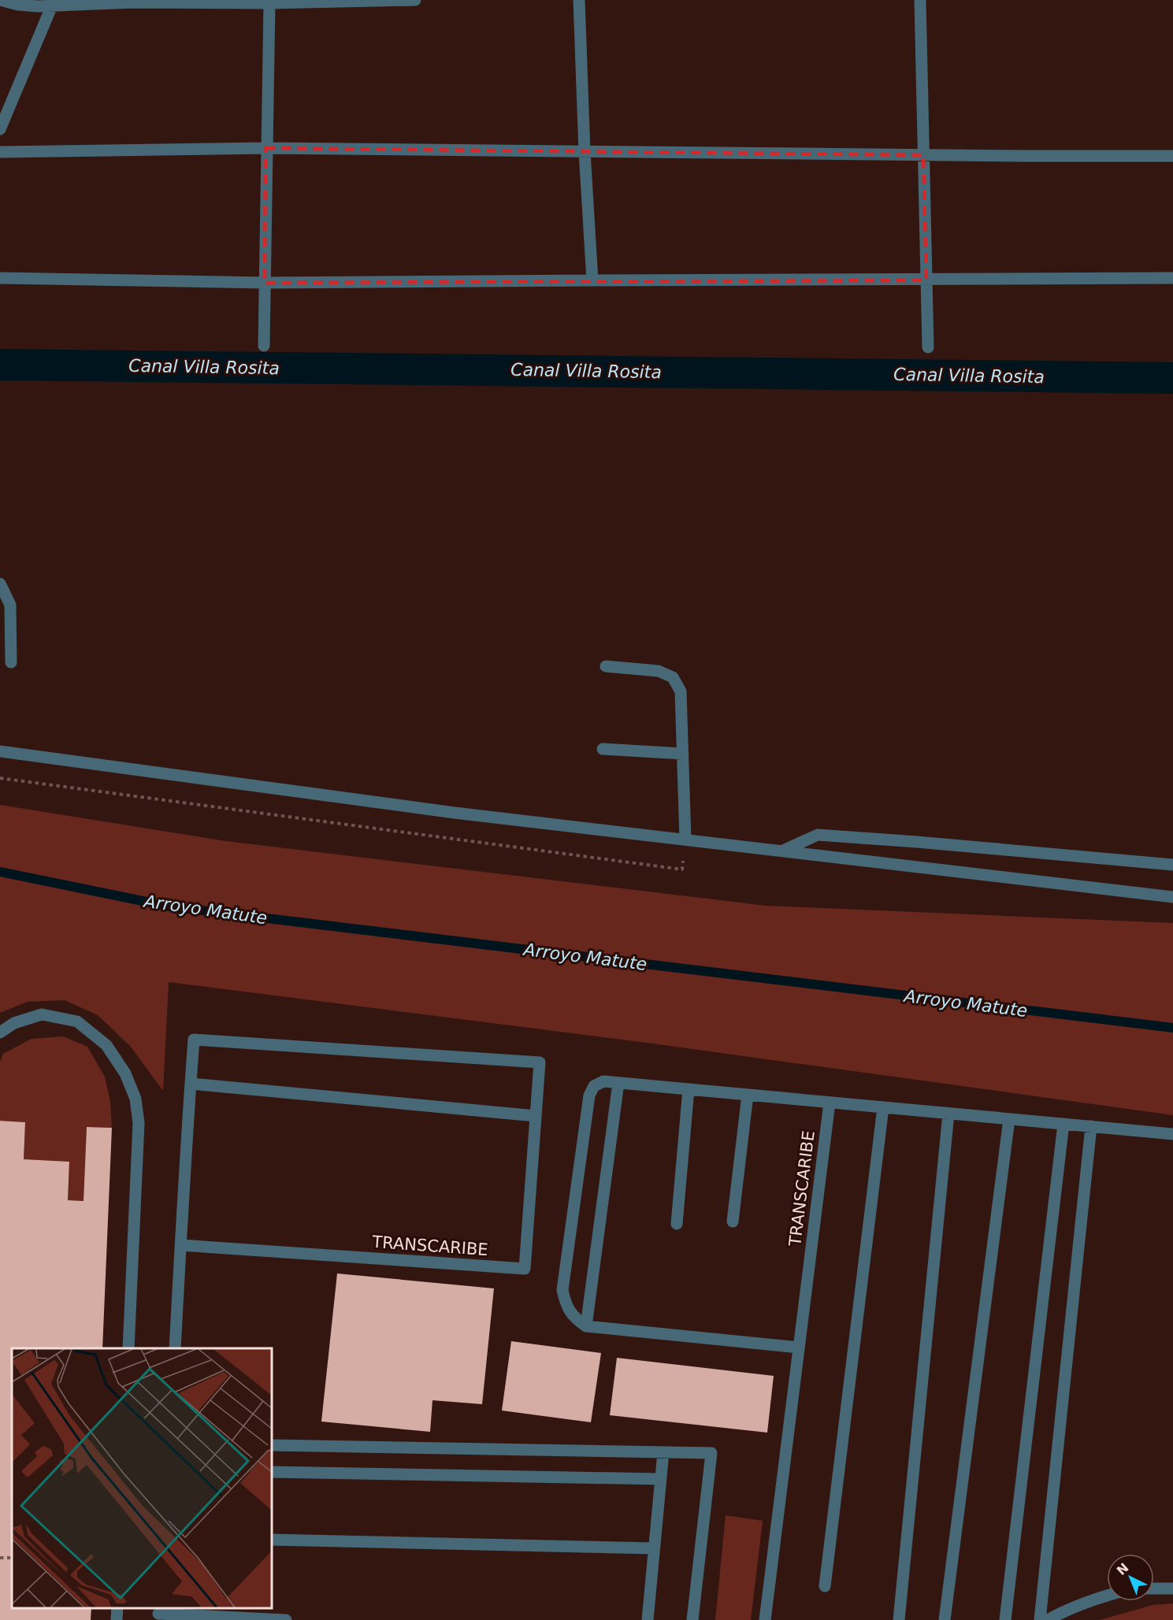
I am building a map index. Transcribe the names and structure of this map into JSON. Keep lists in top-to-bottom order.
{
  "streets": {
    "street": ["TRANSCARIBE"]
  },
  "water": ["Canal Villa Rosita", "Arroyo Matute"],
  "north": "top left"
}
